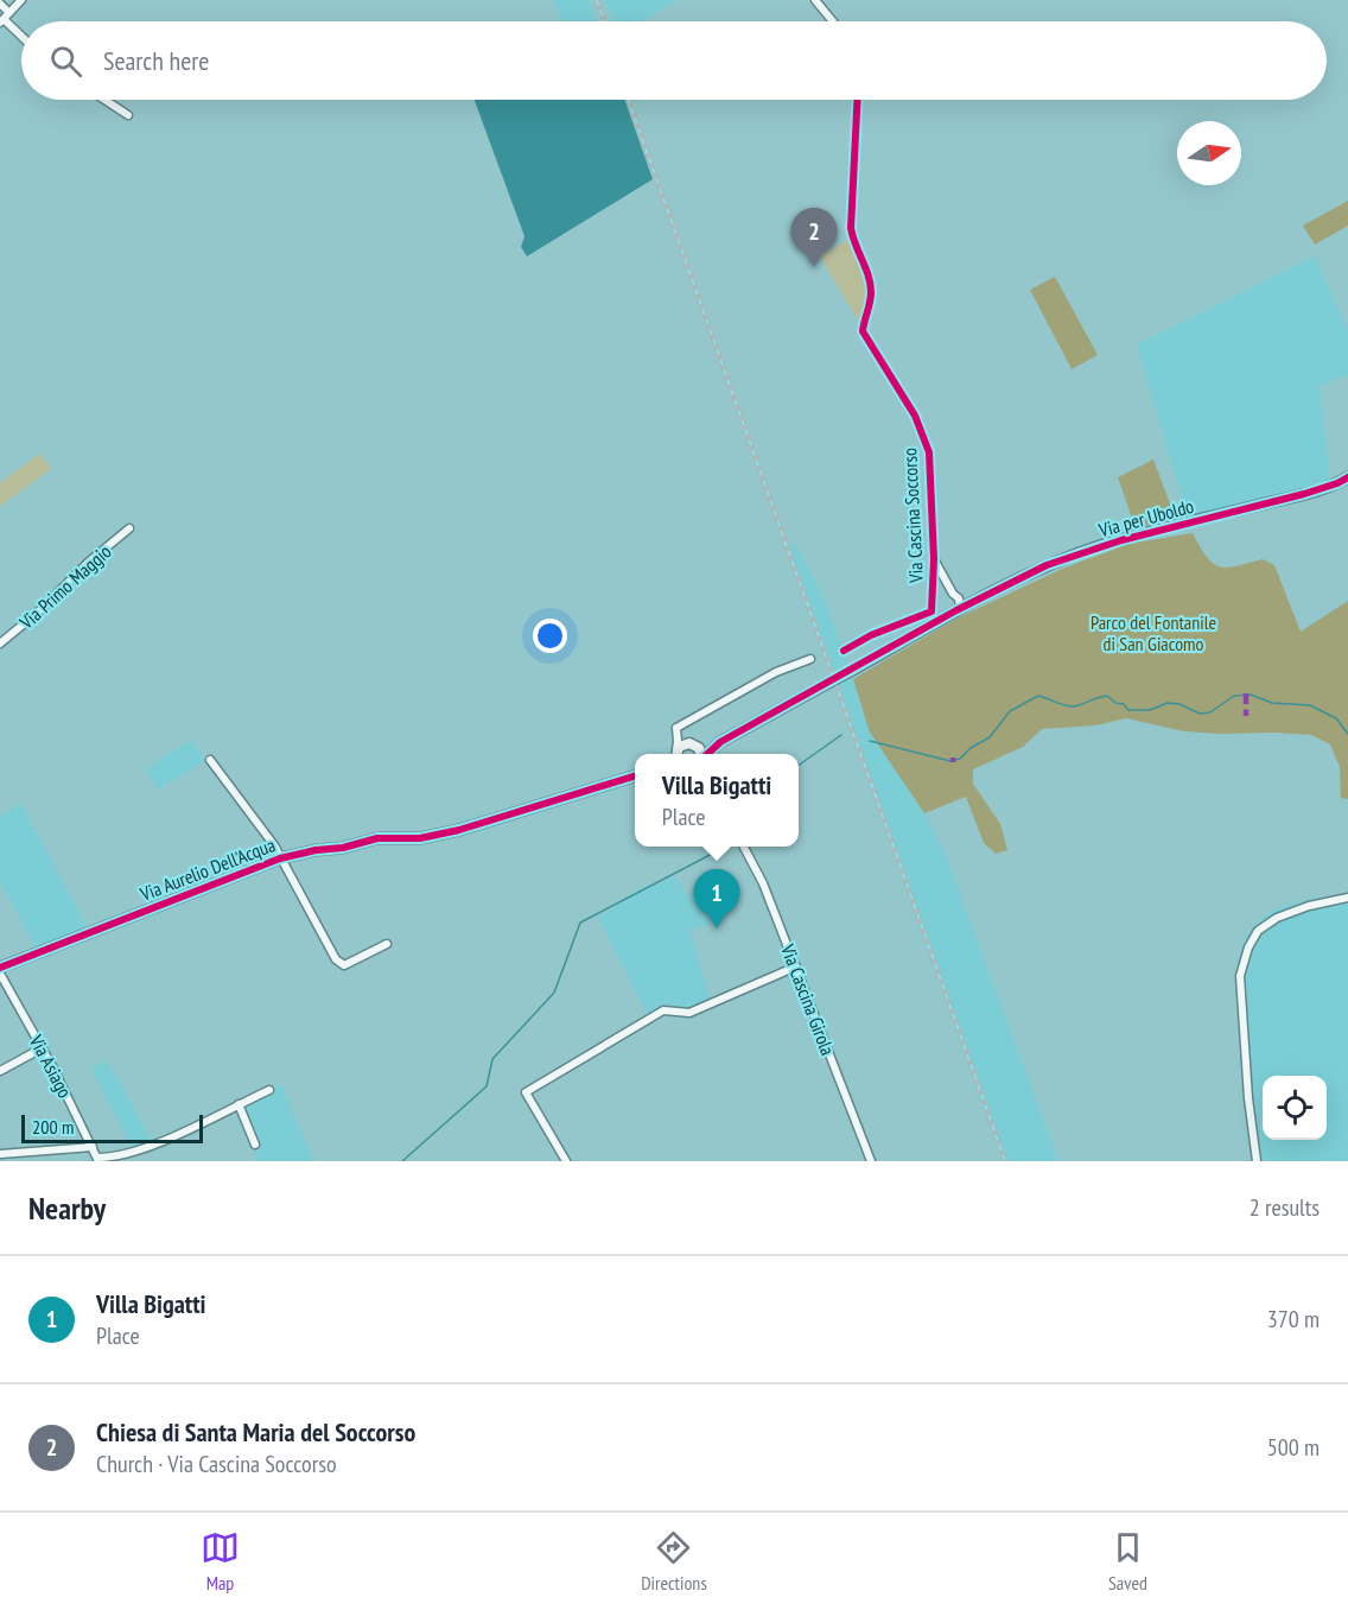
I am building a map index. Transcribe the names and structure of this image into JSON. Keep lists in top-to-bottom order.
{
  "streets": {
    "street": [
      "Via Cascina Soccorso",
      "Via per Uboldo",
      "Via Primo Maggio",
      "Via Aurelio Dell'Acqua",
      "Via Cascina Girola",
      "Via Asiago"
    ]
  },
  "crossings": [
    ["Via Cascina Soccorso", "Via per Uboldo"]
  ],
  "parks": ["Parco del Fontanile di San Giacomo"],
  "scale_bar": "200 m",
  "north": "right",
  "page": {
    "search": "Search here",
    "pins": ["2", "1"],
    "popup": ["Villa Bigatti", "Place"],
    "scale": "200 m",
    "heading": ["Nearby", "2 results"],
    "list": [
      {
        "mark": "1",
        "name": "Villa Bigatti",
        "note": "Place",
        "value": "370 m"
      },
      {
        "mark": "2",
        "name": "Chiesa di Santa Maria del Soccorso",
        "note": "Church · Via Cascina Soccorso",
        "value": "500 m"
      }
    ],
    "nav": ["Map", "Directions", "Saved"]
  }
}
